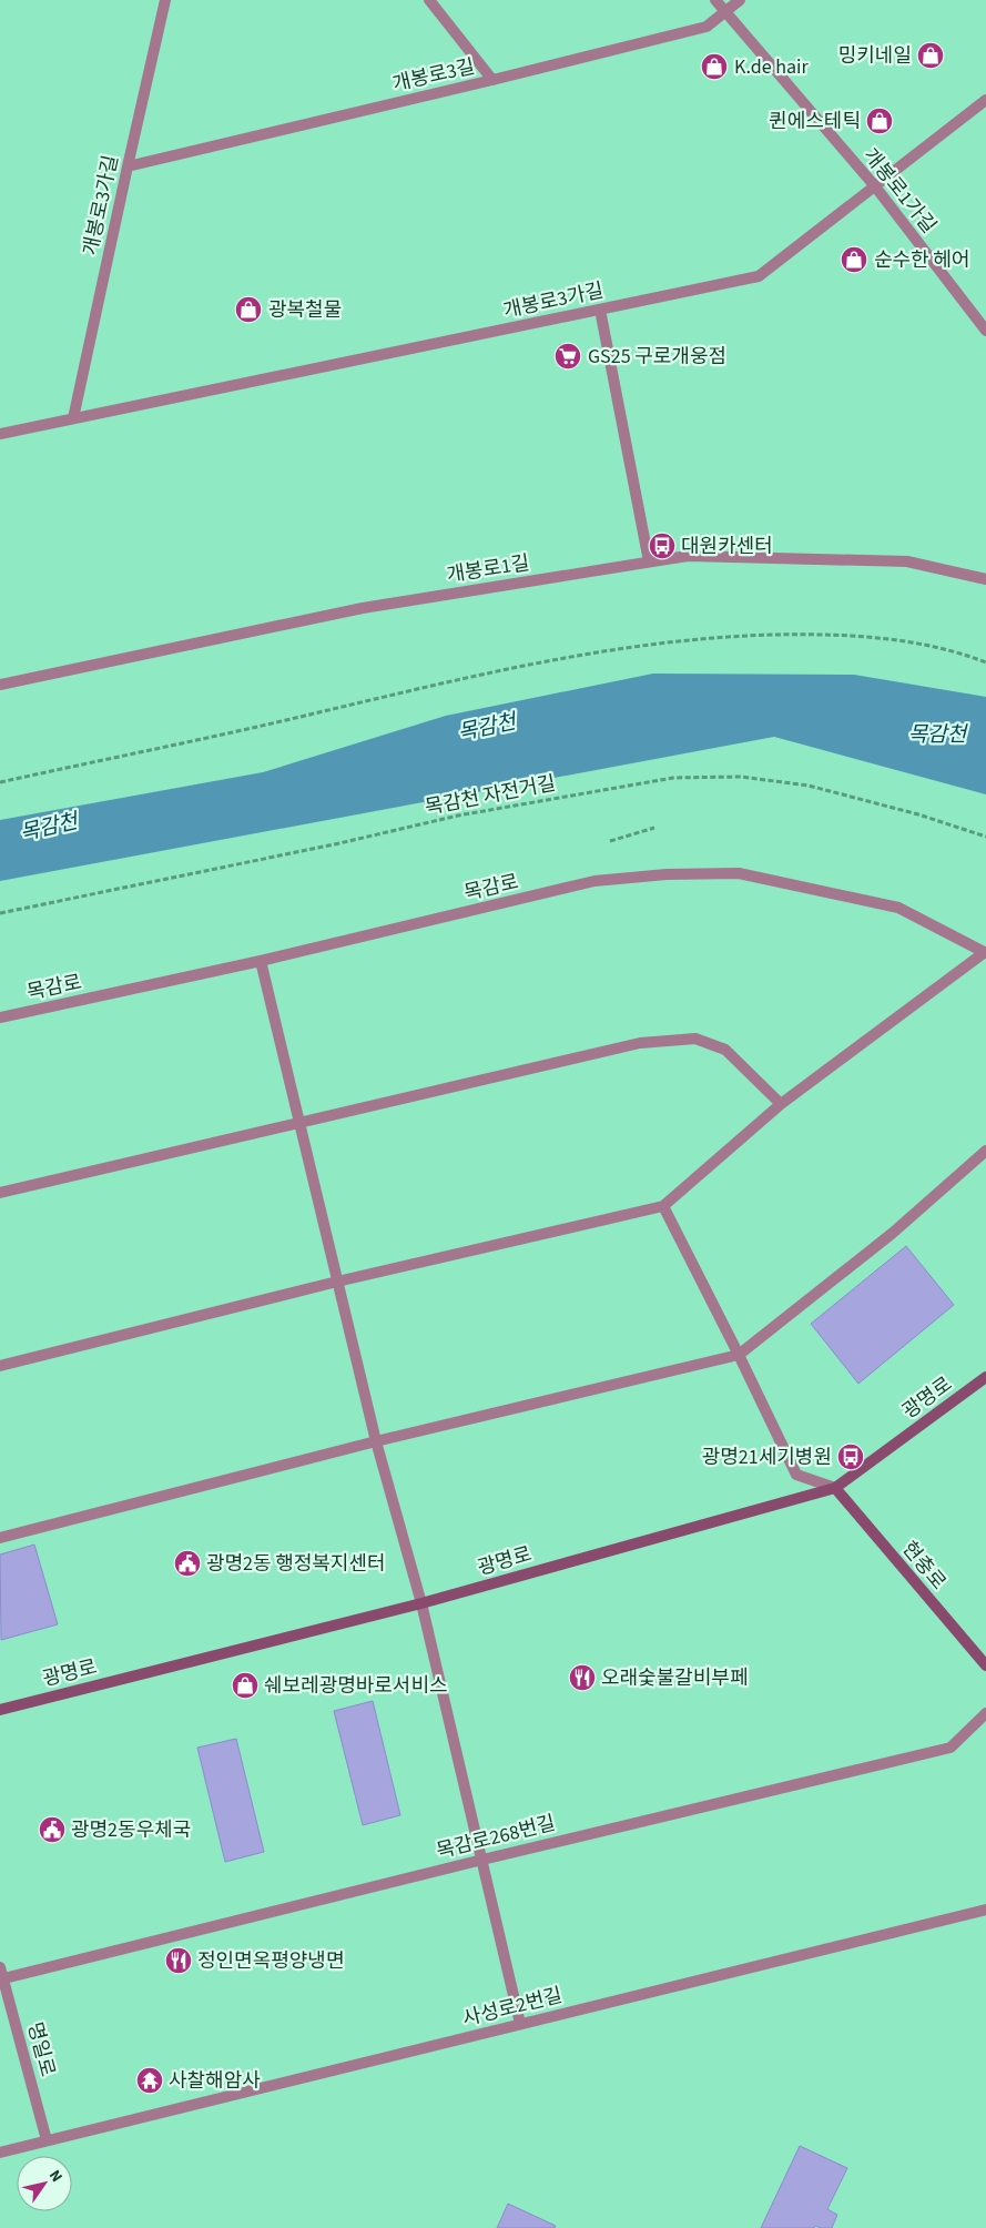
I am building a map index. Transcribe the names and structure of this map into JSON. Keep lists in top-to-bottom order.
{
  "streets": {
    "main road": ["광명로", "현충로"],
    "street": [
      "개봉로3길",
      "개봉로1가길",
      "개봉로3가길",
      "개봉로1길",
      "목감로",
      "목감로268번길",
      "사성로2번길",
      "명일로"
    ],
    "path": ["목감천 자전거길"]
  },
  "crossings": [
    ["개봉로3길", "개봉로1가길"],
    ["개봉로3길", "개봉로3가길"],
    ["개봉로1가길", "개봉로3가길"],
    ["광명로", "현충로"],
    ["목감로268번길", "명일로"],
    ["사성로2번길", "명일로"]
  ],
  "water": ["목감천"],
  "places": {
    "shop": [
      "밍키네일",
      "K.de hair",
      "퀸에스테틱",
      "순수한 헤어",
      "광복철물",
      "쉐보레광명바로서비스"
    ],
    "supermarket": ["GS25 구로개웅점"],
    "bus stop": ["대원카센터", "광명21세기병원"],
    "public building": ["광명2동 행정복지센터", "광명2동우체국"],
    "restaurant": ["오래숯불갈비부페", "정인면옥평양냉면"],
    "temple": ["사찰해암사"]
  },
  "north": "top right"
}
